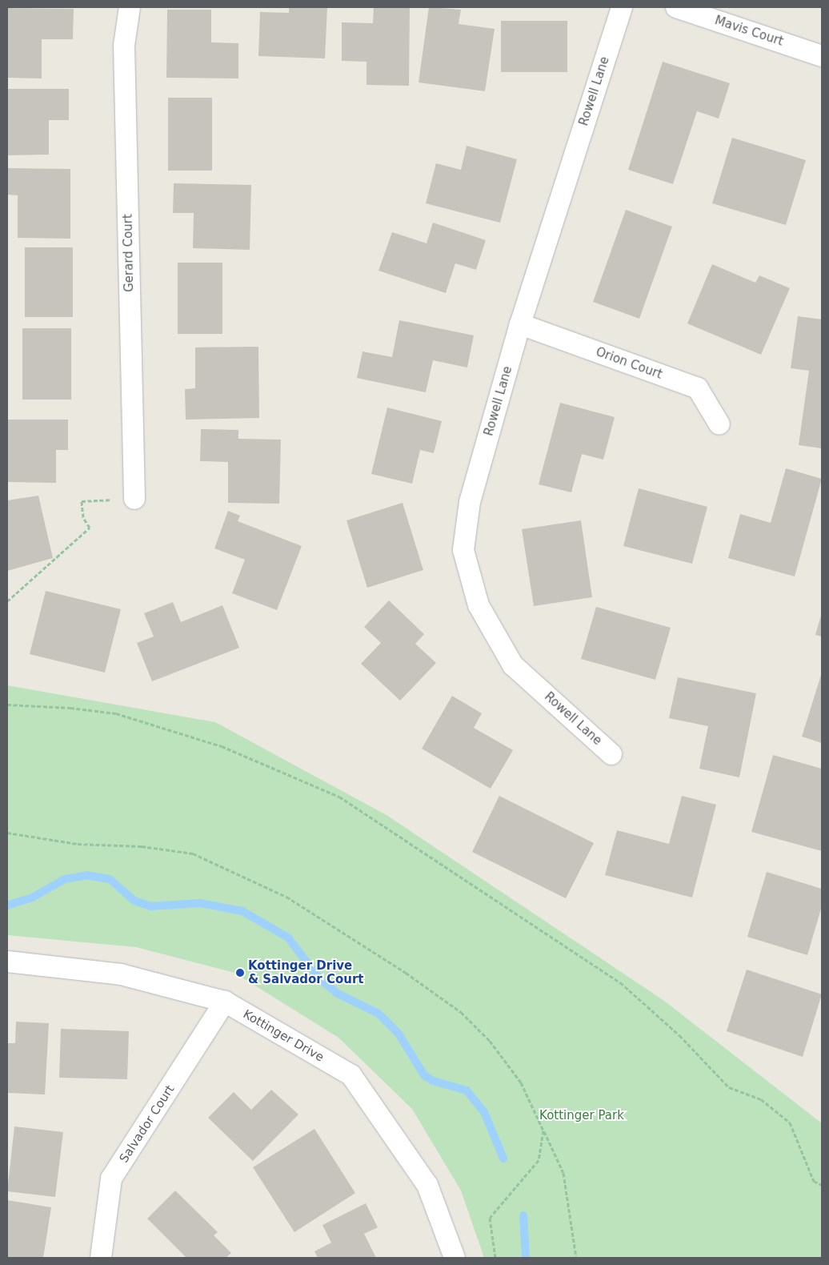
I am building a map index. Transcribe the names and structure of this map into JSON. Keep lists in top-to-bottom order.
{
  "streets": {
    "street": [
      "Mavis Court",
      "Rowell Lane",
      "Gerard Court",
      "Orion Court",
      "Kottinger Drive",
      "Salvador Court"
    ]
  },
  "crossings": [
    ["Rowell Lane", "Orion Court"],
    ["Kottinger Drive", "Salvador Court"]
  ],
  "parks": ["Kottinger Park"],
  "places": ["Kottinger Drive & Salvador Court"]
}
